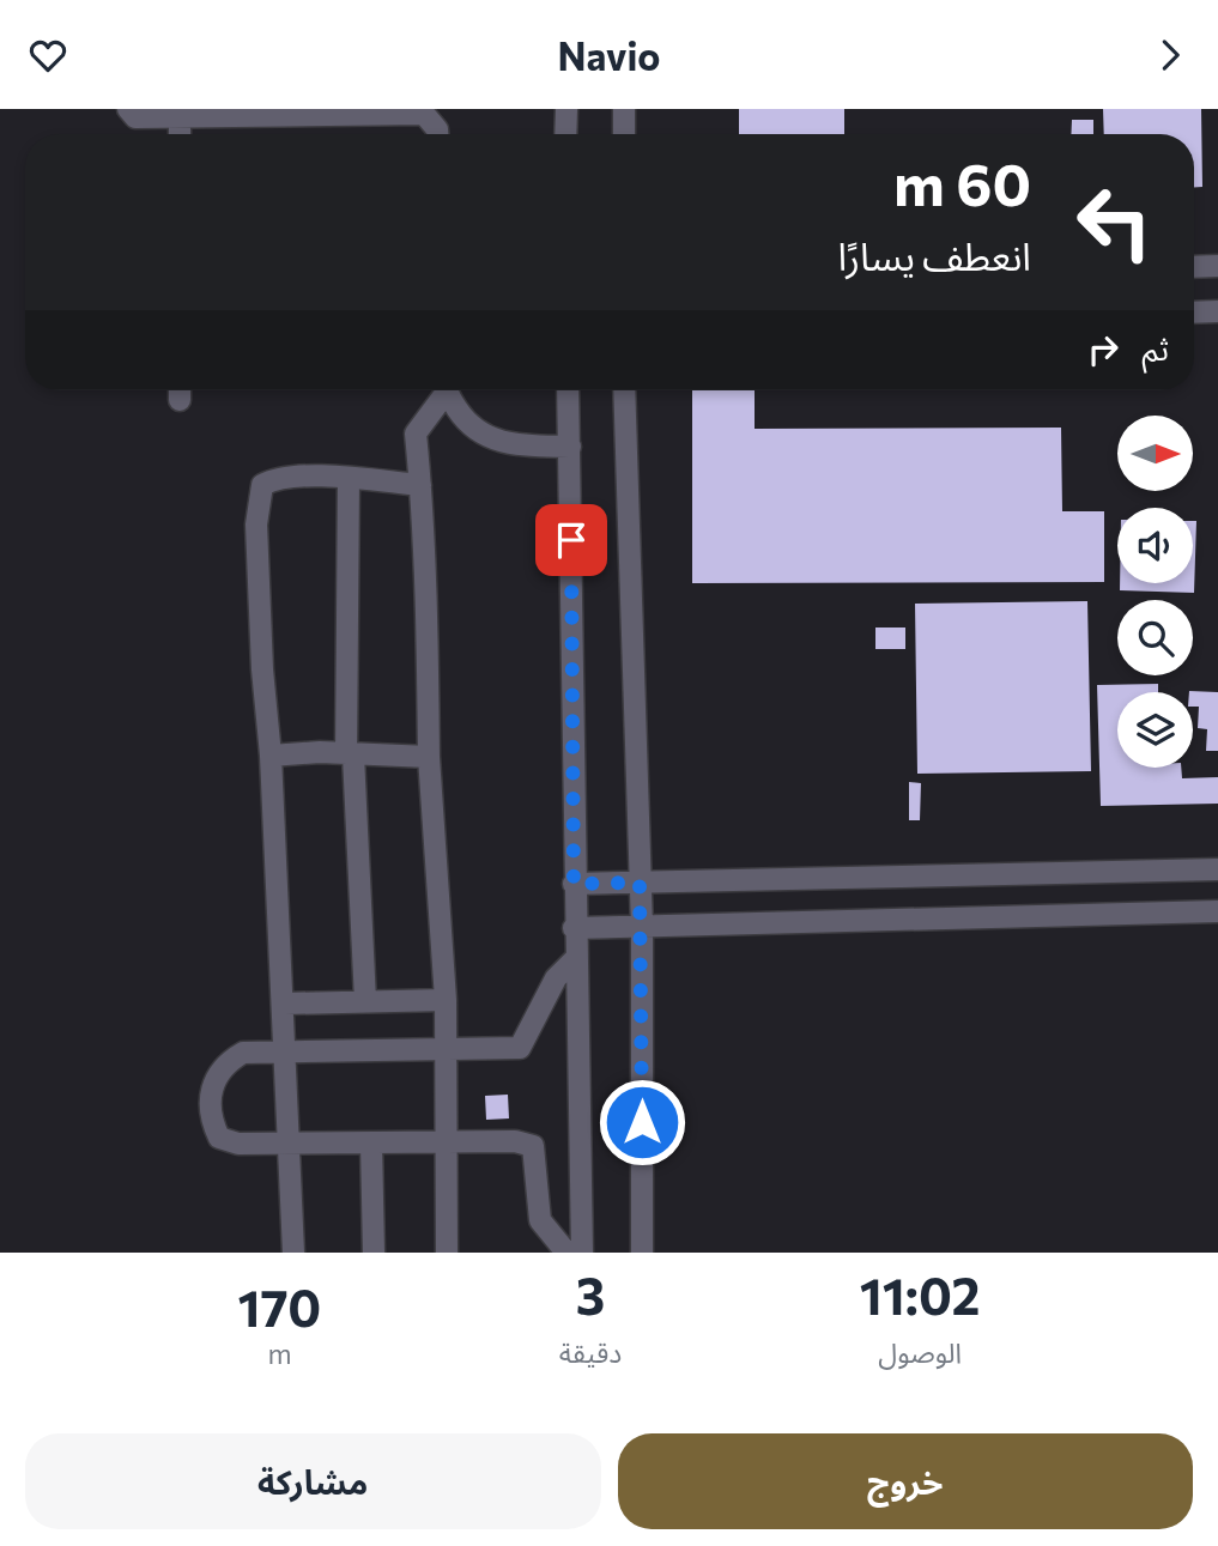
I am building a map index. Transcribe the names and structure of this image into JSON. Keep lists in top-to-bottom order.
{
  "north": "right",
  "page": {
    "header": "Navio",
    "turn": ["60 m", "انعطف يسارًا"],
    "then": "ثم",
    "eta": [
      "11:02",
      "الوصول",
      "3",
      "دقيقة",
      "170",
      "m"
    ],
    "buttons": ["خروج", "مشاركة"]
  }
}
